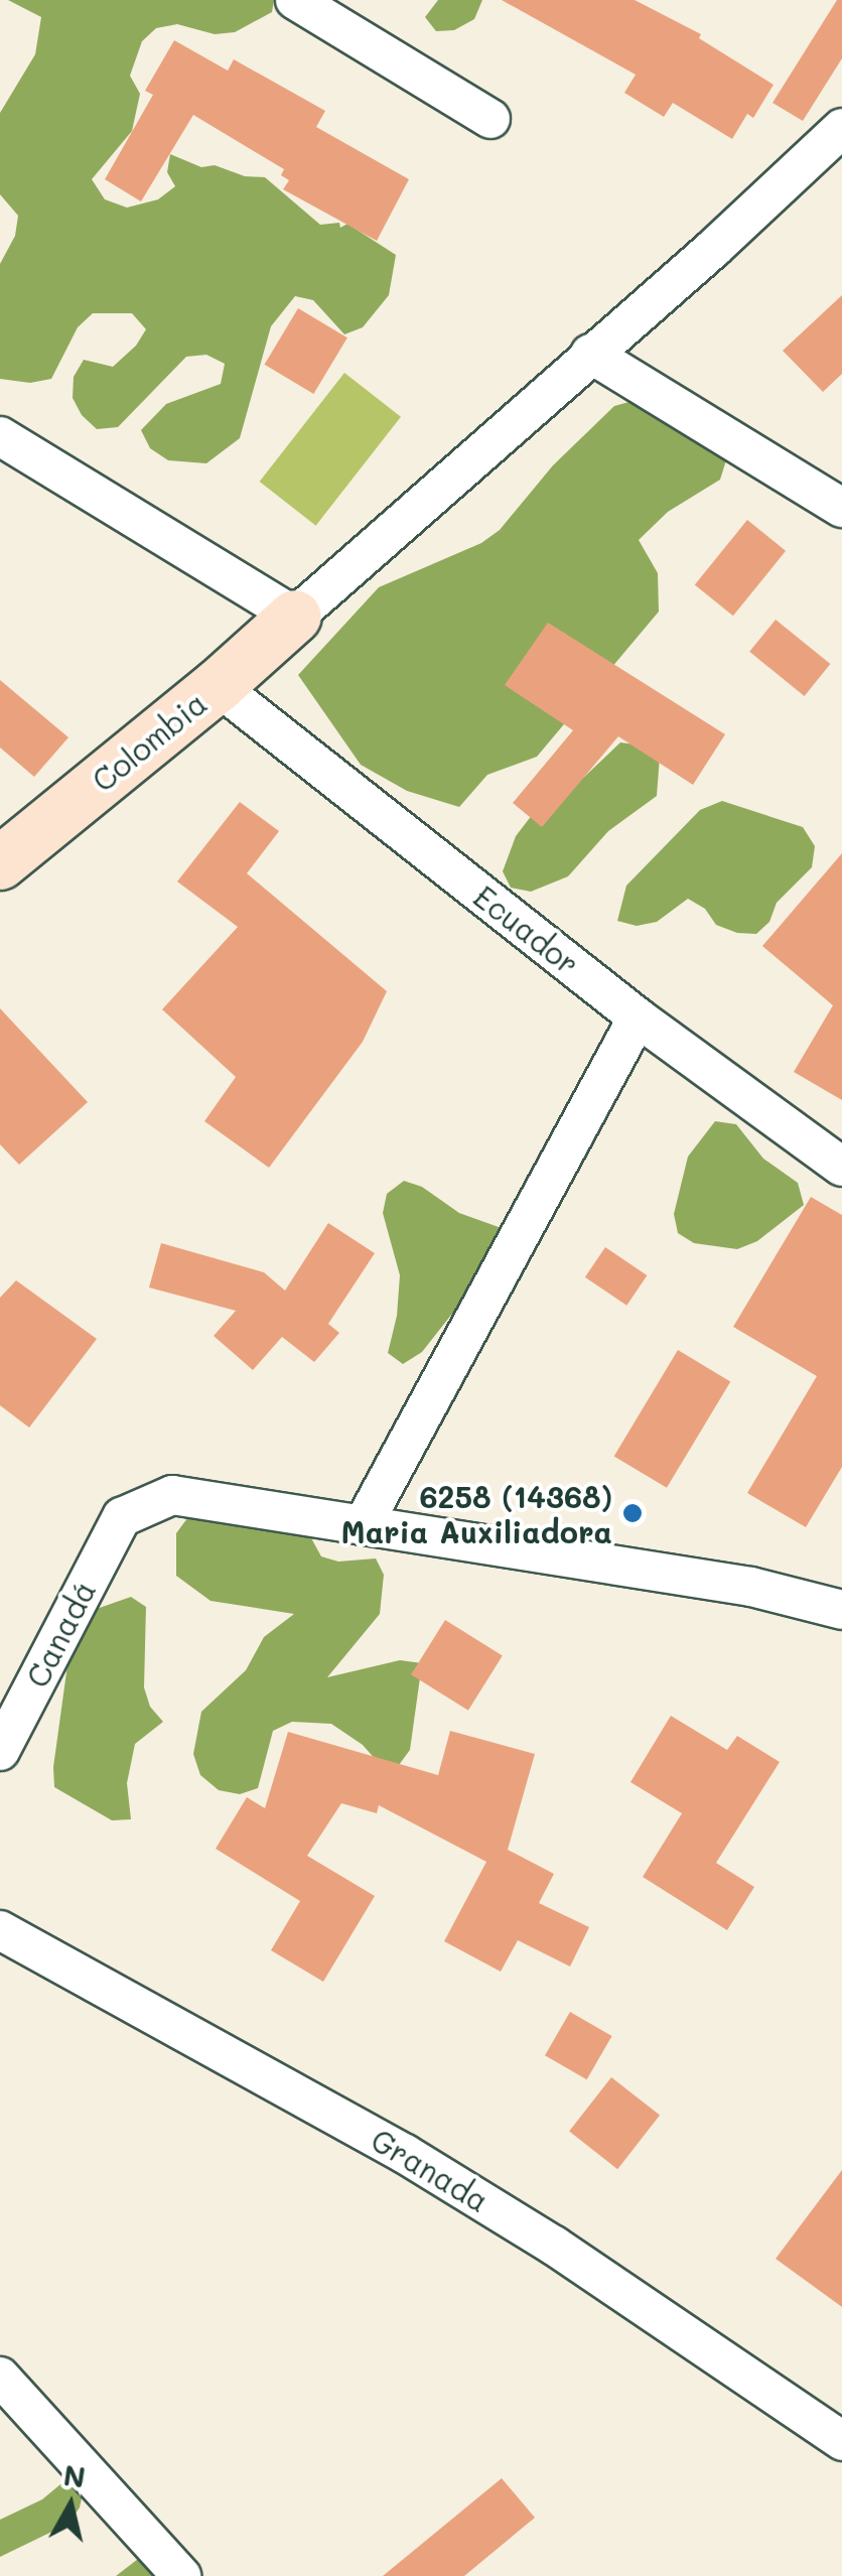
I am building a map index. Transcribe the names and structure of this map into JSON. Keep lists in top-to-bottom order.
{
  "streets": {
    "street": [
      "Colombia",
      "Ecuador",
      "Canadá",
      "Granada"
    ]
  },
  "crossings": [
    ["Colombia", "Ecuador"]
  ],
  "places": ["6258 (14368) Maria Auxiliadora"],
  "north": "top"
}
